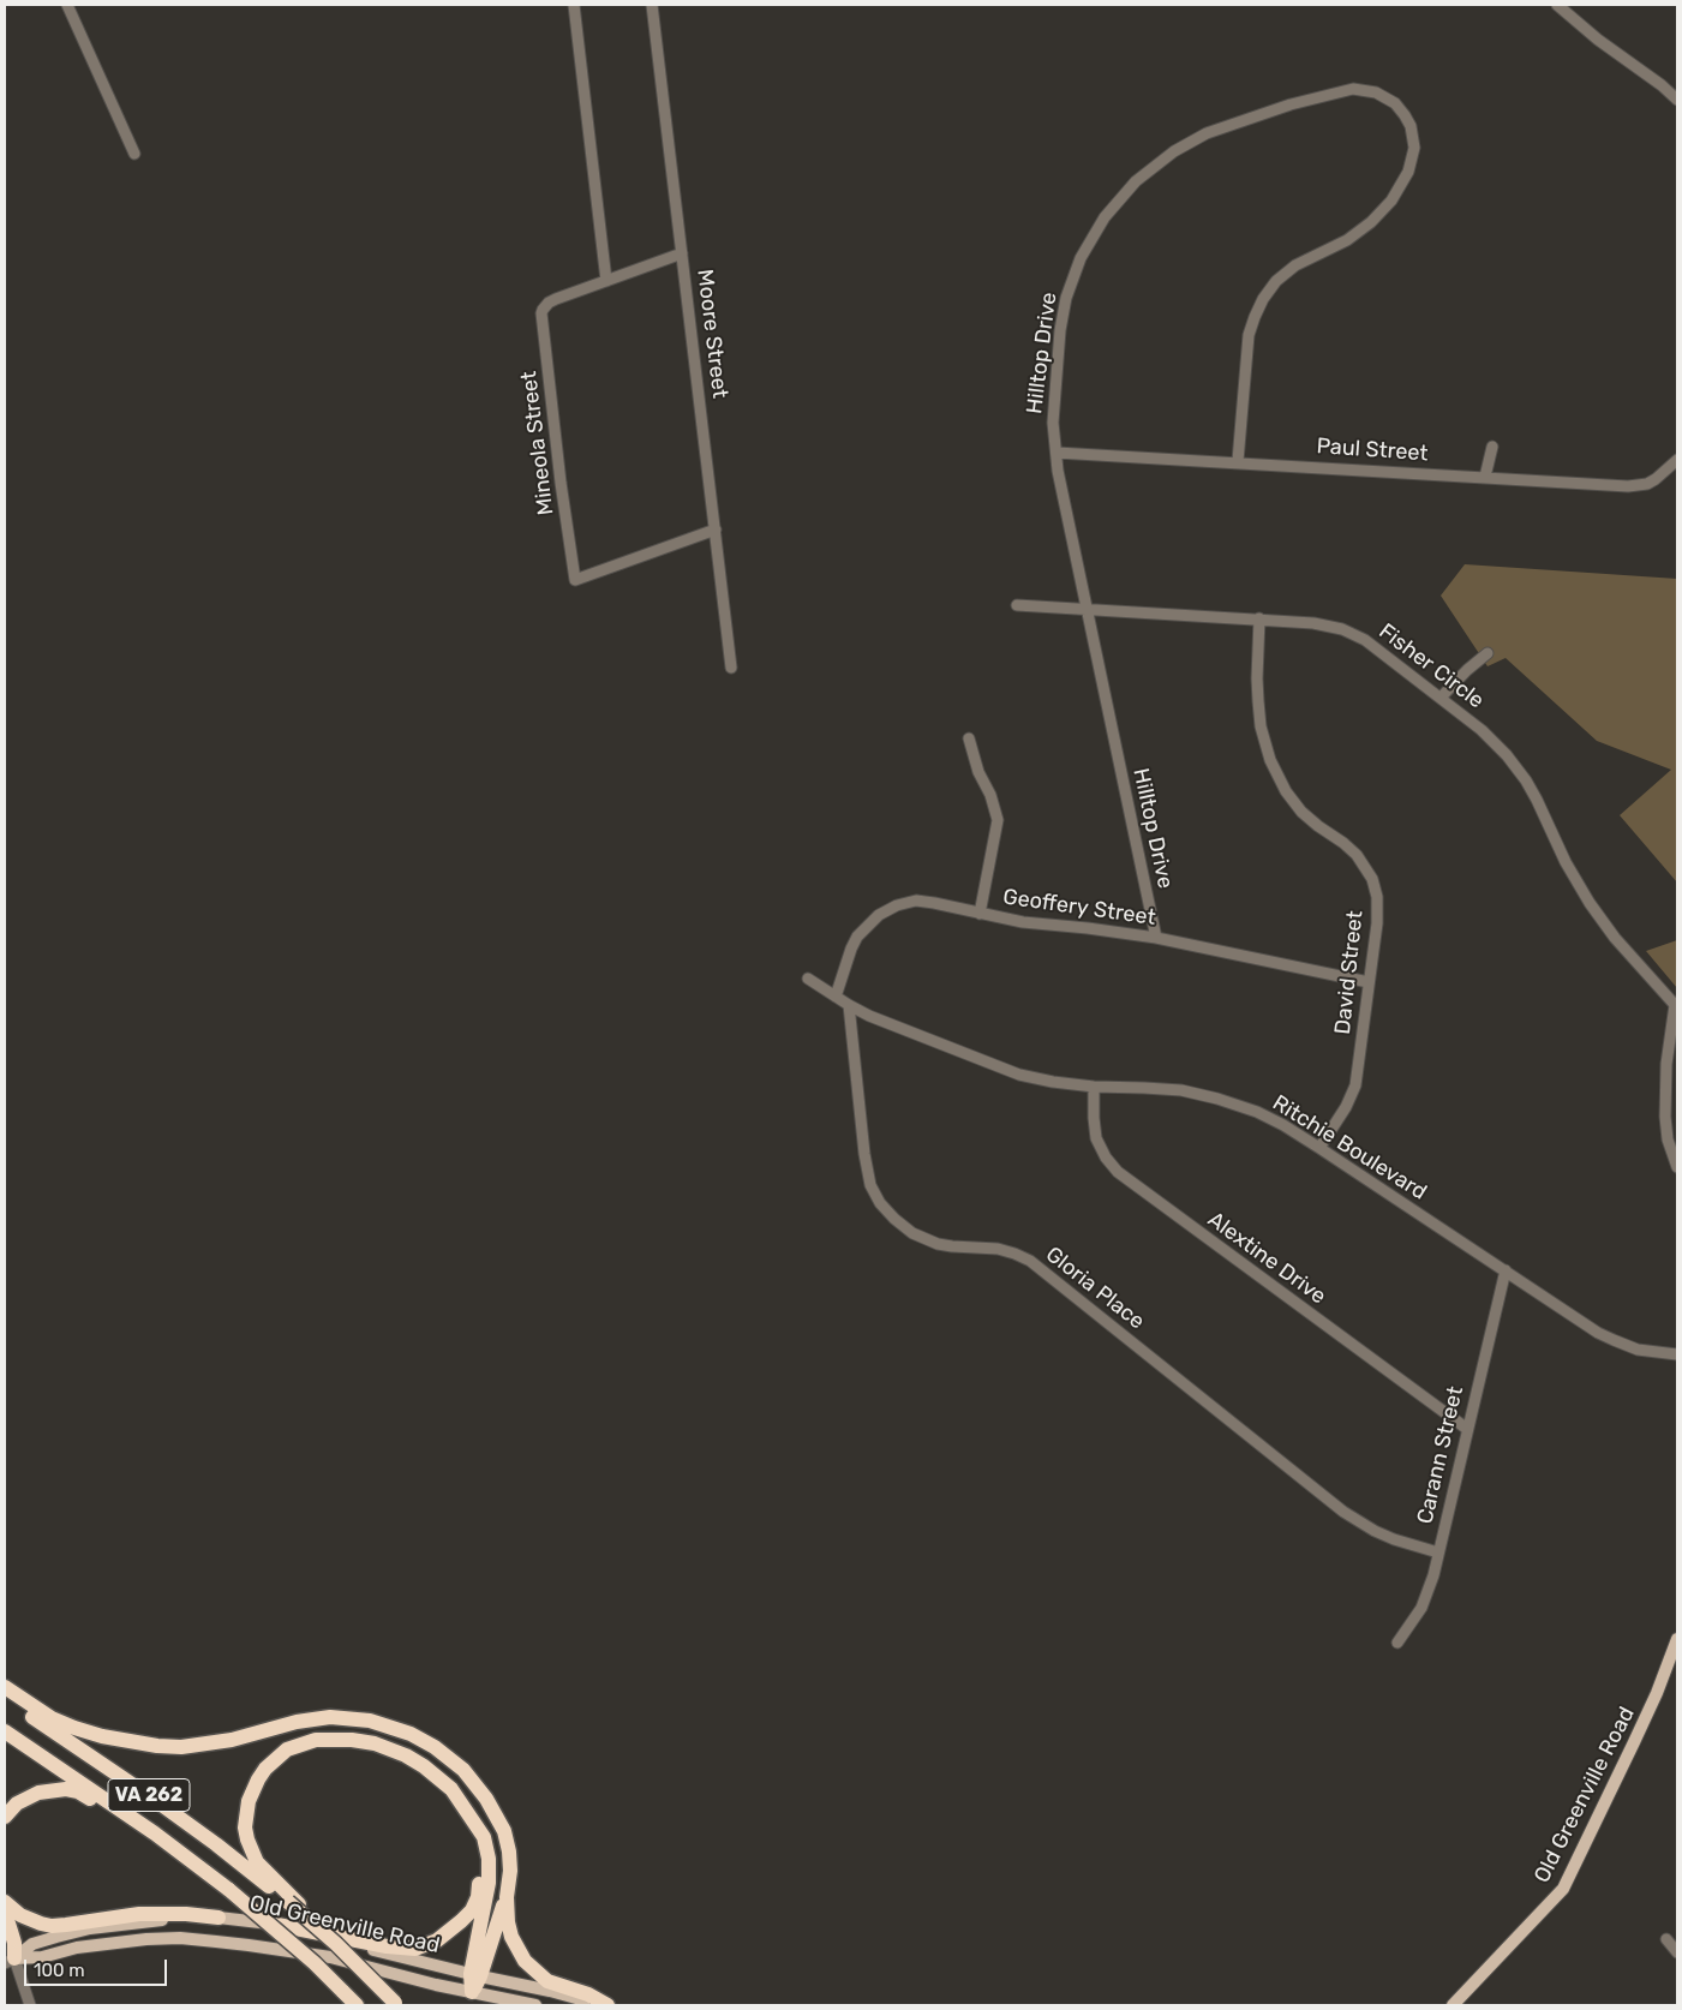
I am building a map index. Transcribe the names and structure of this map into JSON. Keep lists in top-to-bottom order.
{
  "streets": {
    "highway": ["VA 262"],
    "main road": ["Old Greenville Road"],
    "street": [
      "Moore Street",
      "Hilltop Drive",
      "Mineola Street",
      "Paul Street",
      "Fisher Circle",
      "Geoffery Street",
      "David Street",
      "Ritchie Boulevard",
      "Alextine Drive",
      "Gloria Place",
      "Carann Street"
    ]
  },
  "crossings": [
    ["Moore Street", "Mineola Street"],
    ["Hilltop Drive", "Paul Street"],
    ["Hilltop Drive", "Fisher Circle"],
    ["Hilltop Drive", "Geoffery Street"],
    ["Fisher Circle", "David Street"],
    ["Geoffery Street", "David Street"],
    ["Geoffery Street", "Ritchie Boulevard"],
    ["David Street", "Ritchie Boulevard"],
    ["Ritchie Boulevard", "Alextine Drive"],
    ["Ritchie Boulevard", "Gloria Place"],
    ["Ritchie Boulevard", "Carann Street"],
    ["Alextine Drive", "Carann Street"],
    ["Gloria Place", "Carann Street"]
  ],
  "scale_bar": "100 m"
}
